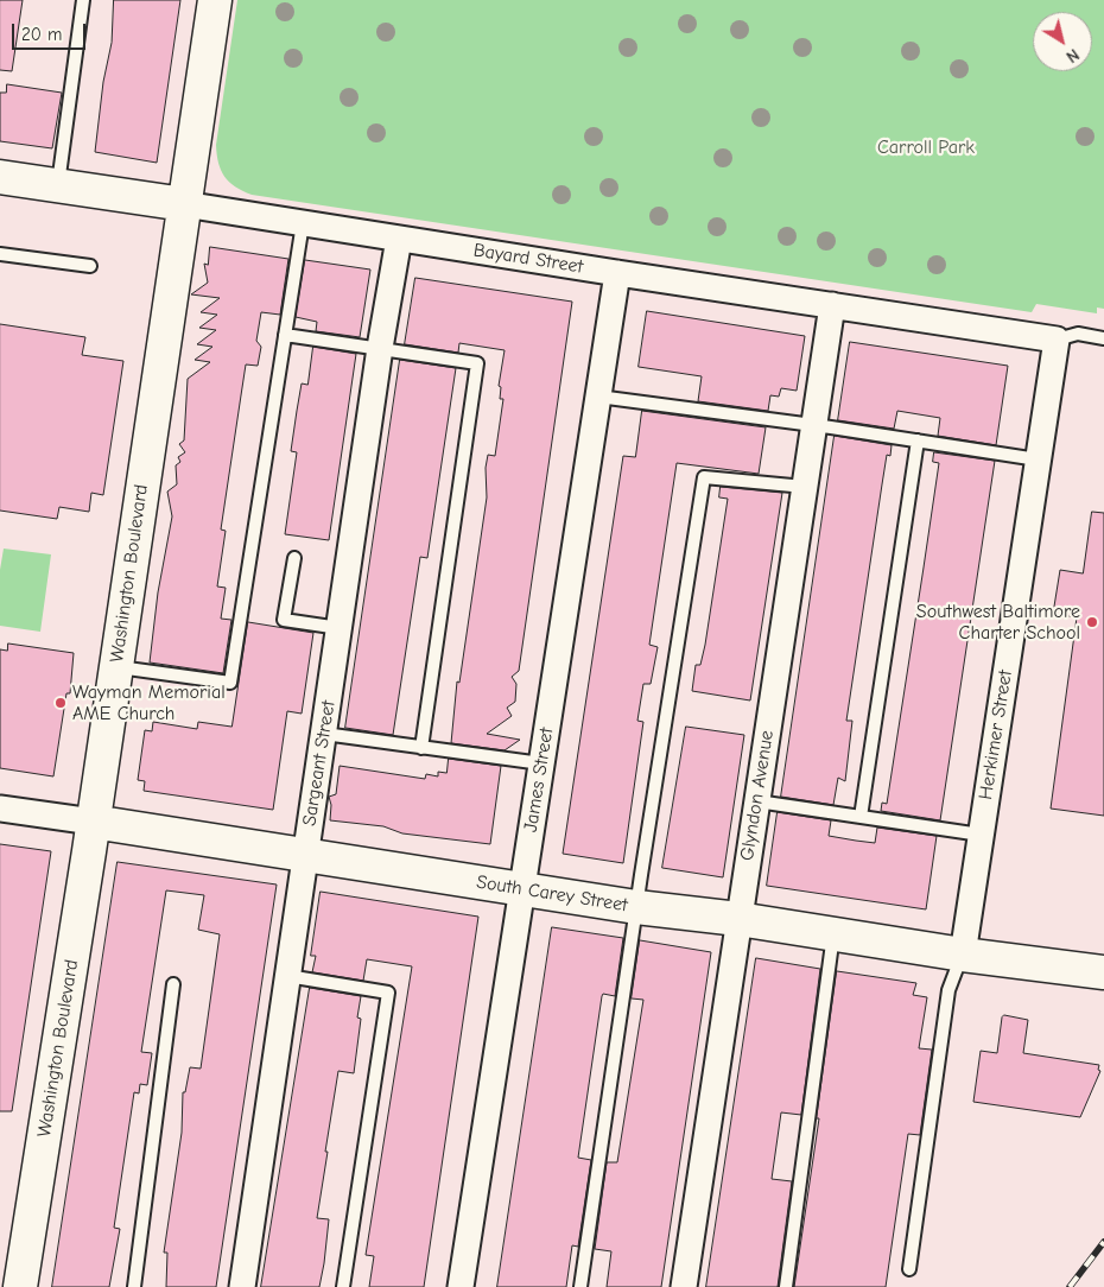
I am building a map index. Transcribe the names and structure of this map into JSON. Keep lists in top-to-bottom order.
{
  "streets": {
    "main road": ["Bayard Street", "Washington Boulevard", "South Carey Street"],
    "street": [
      "Herkimer Street",
      "Sargeant Street",
      "James Street",
      "Glyndon Avenue"
    ]
  },
  "crossings": [
    ["Bayard Street", "Washington Boulevard"],
    ["Bayard Street", "Herkimer Street"],
    ["Bayard Street", "Sargeant Street"],
    ["Bayard Street", "James Street"],
    ["Bayard Street", "Glyndon Avenue"],
    ["Washington Boulevard", "South Carey Street"],
    ["Herkimer Street", "South Carey Street"],
    ["Sargeant Street", "South Carey Street"],
    ["James Street", "South Carey Street"],
    ["Glyndon Avenue", "South Carey Street"]
  ],
  "parks": ["Carroll Park"],
  "places": ["Southwest Baltimore Charter School", "Wayman Memorial AME Church"],
  "scale_bar": "20 m",
  "north": "bottom right"
}
